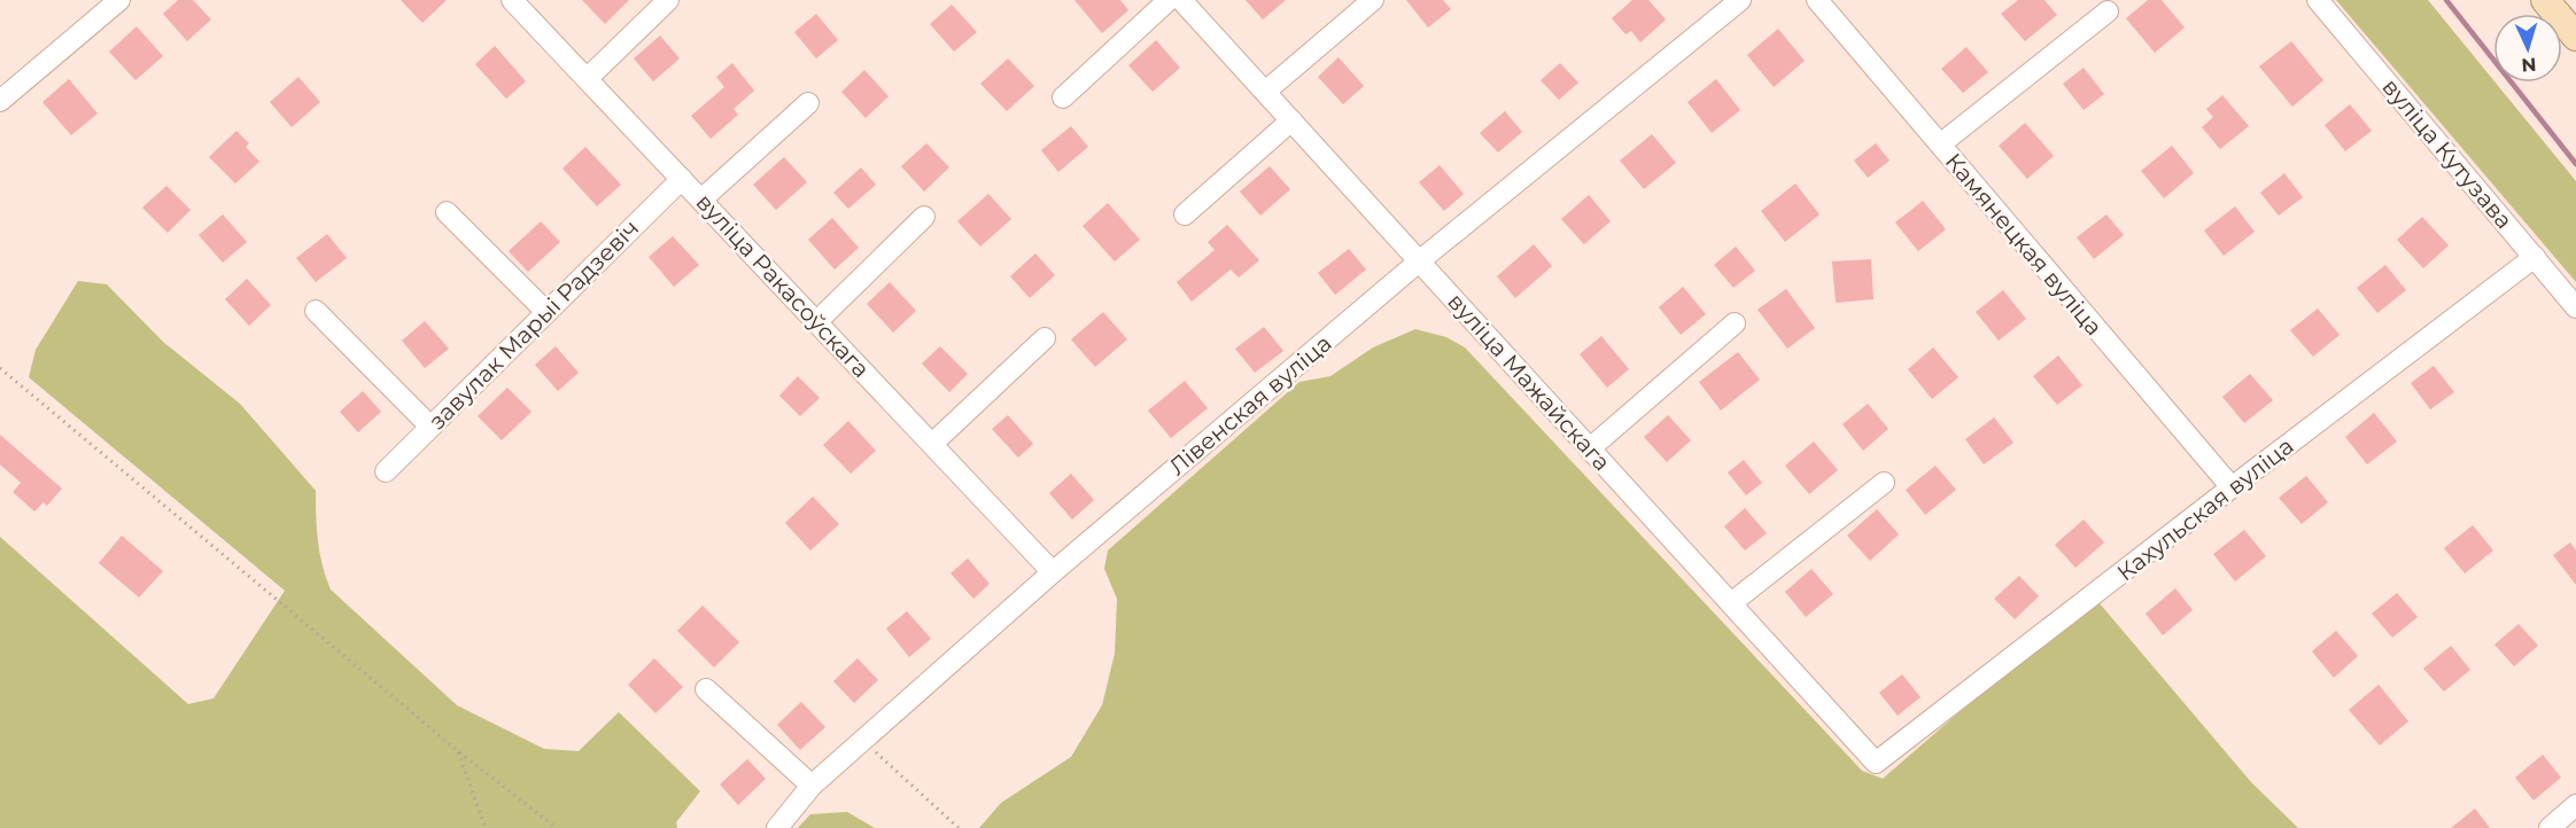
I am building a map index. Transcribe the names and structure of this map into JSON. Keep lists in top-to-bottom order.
{
  "streets": {
    "street": [
      "вуліца Кутузава",
      "Камянецкая вуліца",
      "вуліца Ракасоўскага",
      "завулак Марыі Радзевіч",
      "вуліца Мажайскага",
      "Лівенская вуліца",
      "Кахульская вуліца"
    ]
  },
  "crossings": [
    ["вуліца Кутузава", "Кахульская вуліца"],
    ["Камянецкая вуліца", "Кахульская вуліца"],
    ["вуліца Ракасоўскага", "завулак Марыі Радзевіч"],
    ["вуліца Ракасоўскага", "Лівенская вуліца"],
    ["вуліца Мажайскага", "Лівенская вуліца"],
    ["вуліца Мажайскага", "Кахульская вуліца"]
  ],
  "north": "bottom"
}
